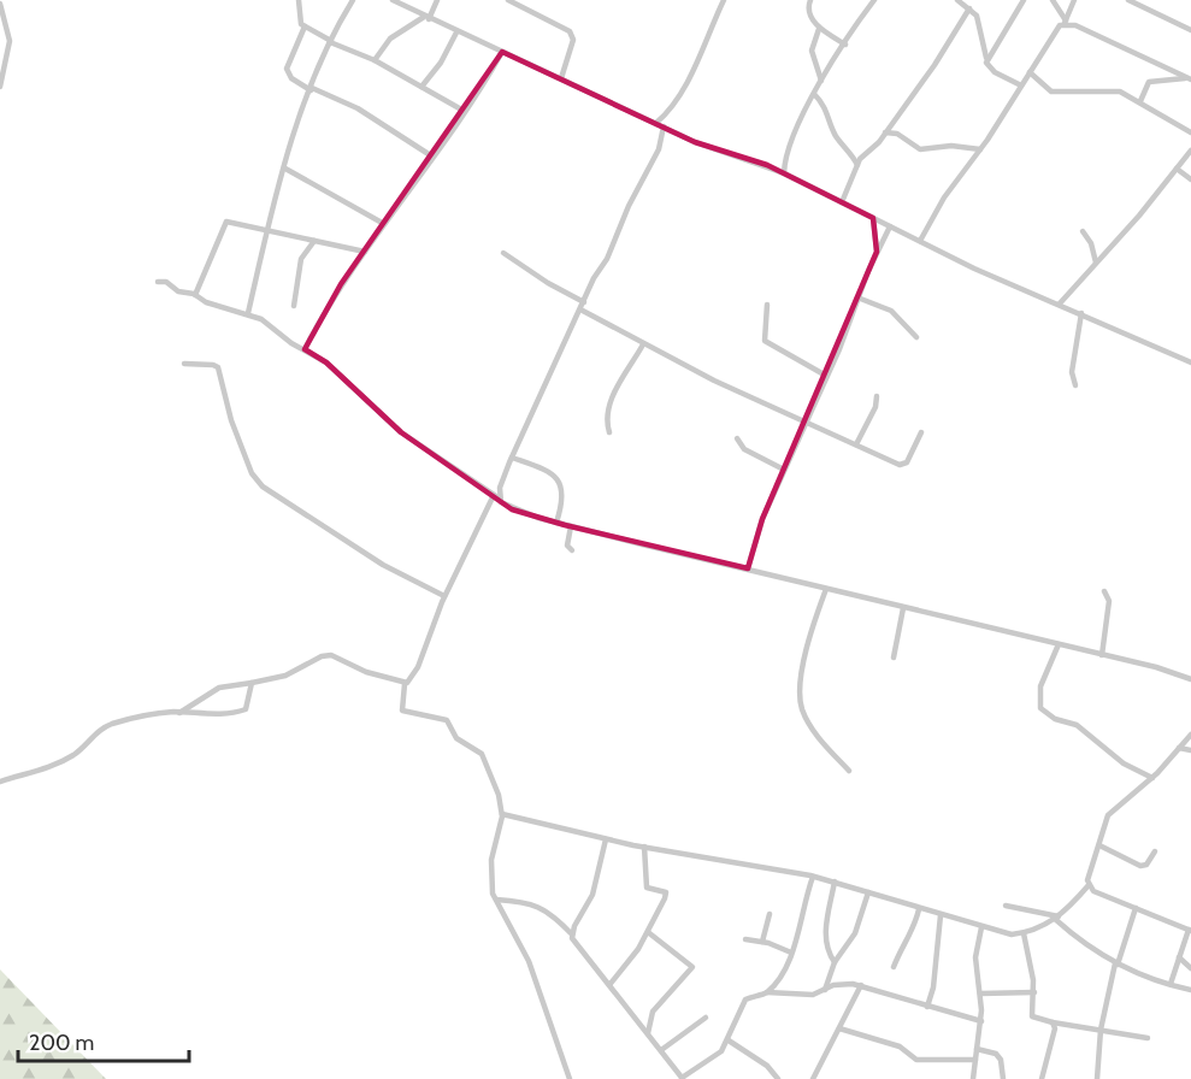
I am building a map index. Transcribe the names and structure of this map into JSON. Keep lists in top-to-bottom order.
{
  "scale_bar": "200 m"
}
